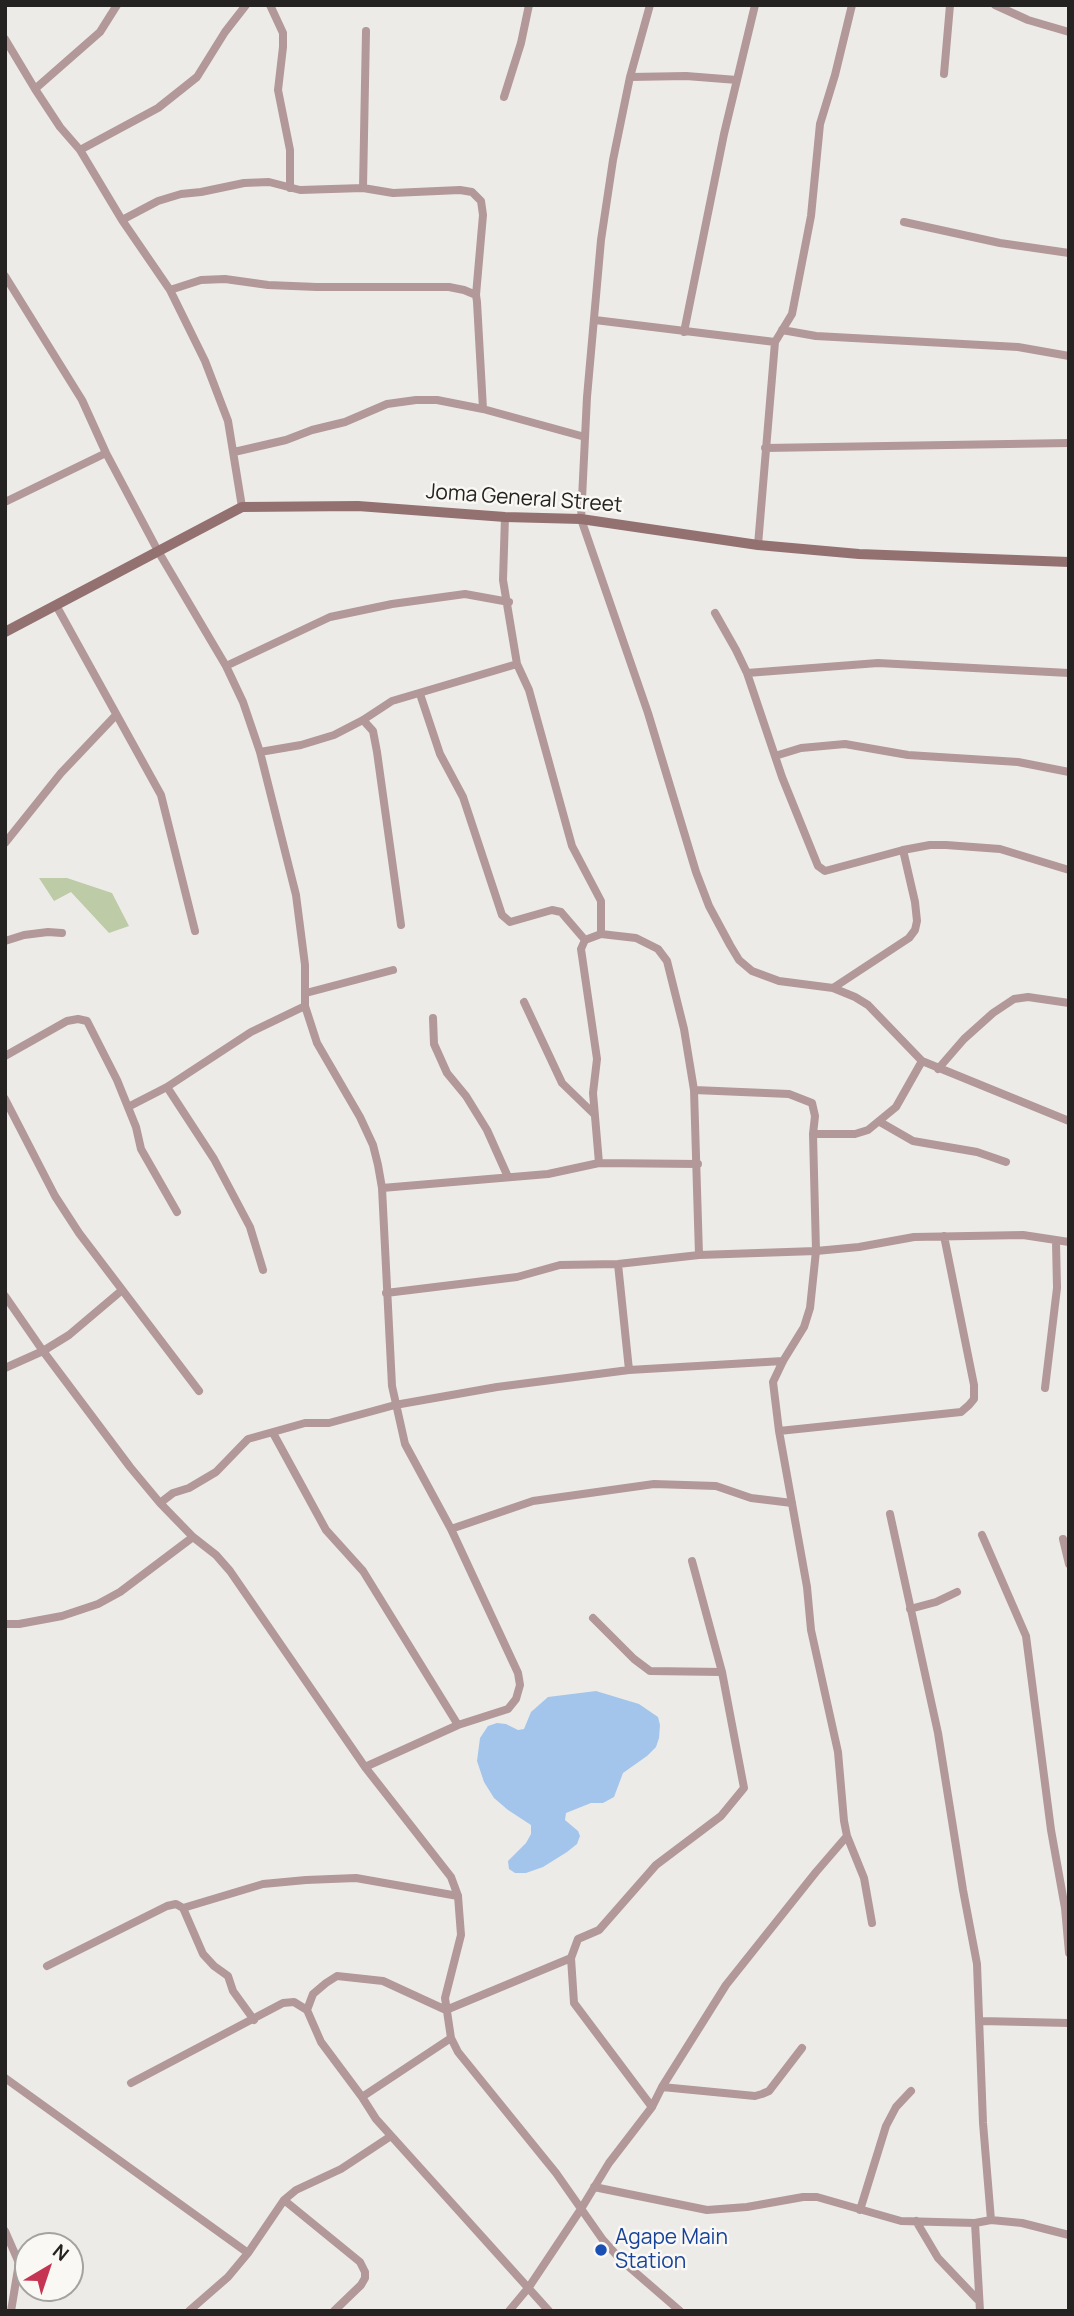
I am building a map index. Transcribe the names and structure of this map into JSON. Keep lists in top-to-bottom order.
{
  "streets": {
    "street": ["Joma General Street"]
  },
  "places": ["Agape Main Station"],
  "north": "top right"
}
